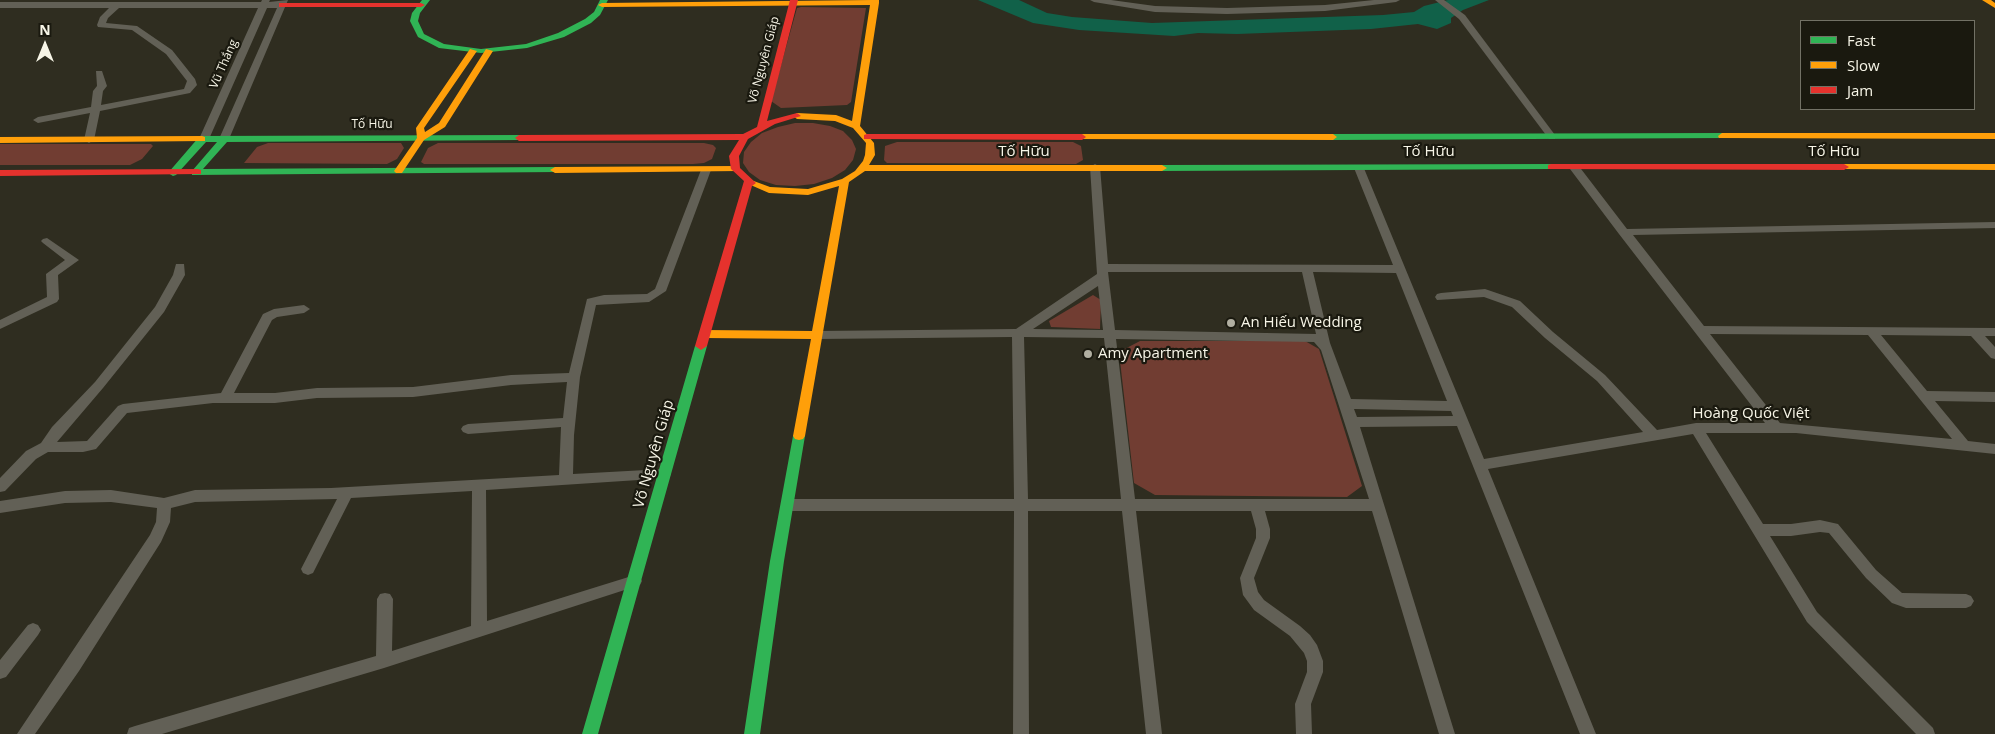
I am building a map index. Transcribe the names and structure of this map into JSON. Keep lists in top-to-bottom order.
{
  "streets": {
    "main road": ["Võ Nguyên Giáp", "Tố Hữu"],
    "street": ["Vũ Thắng", "Hoàng Quốc Việt"]
  },
  "crossings": [
    ["Võ Nguyên Giáp", "Tố Hữu"],
    ["Vũ Thắng", "Tố Hữu"]
  ],
  "places": ["An Hiếu Wedding", "Amy Apartment"],
  "legend": ["Fast", "Slow", "Jam"],
  "north": "top"
}
